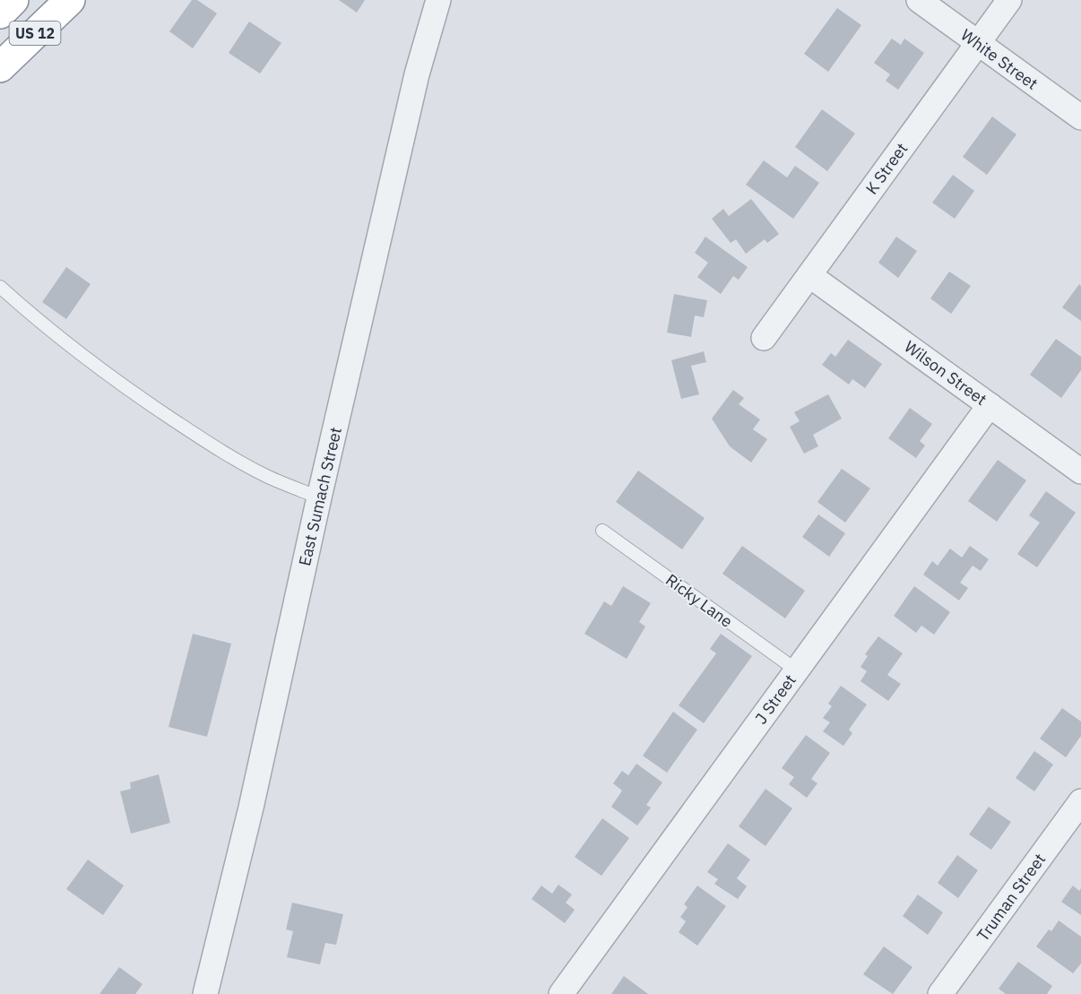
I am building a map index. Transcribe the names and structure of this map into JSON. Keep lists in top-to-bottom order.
{
  "streets": {
    "highway": ["US 12"],
    "street": [
      "White Street",
      "K Street",
      "Wilson Street",
      "East Sumach Street",
      "J Street",
      "Truman Street"
    ],
    "lane": ["Ricky Lane"]
  },
  "crossings": [
    ["White Street", "K Street"],
    ["K Street", "Wilson Street"],
    ["Wilson Street", "J Street"],
    ["Ricky Lane", "J Street"]
  ]
}
